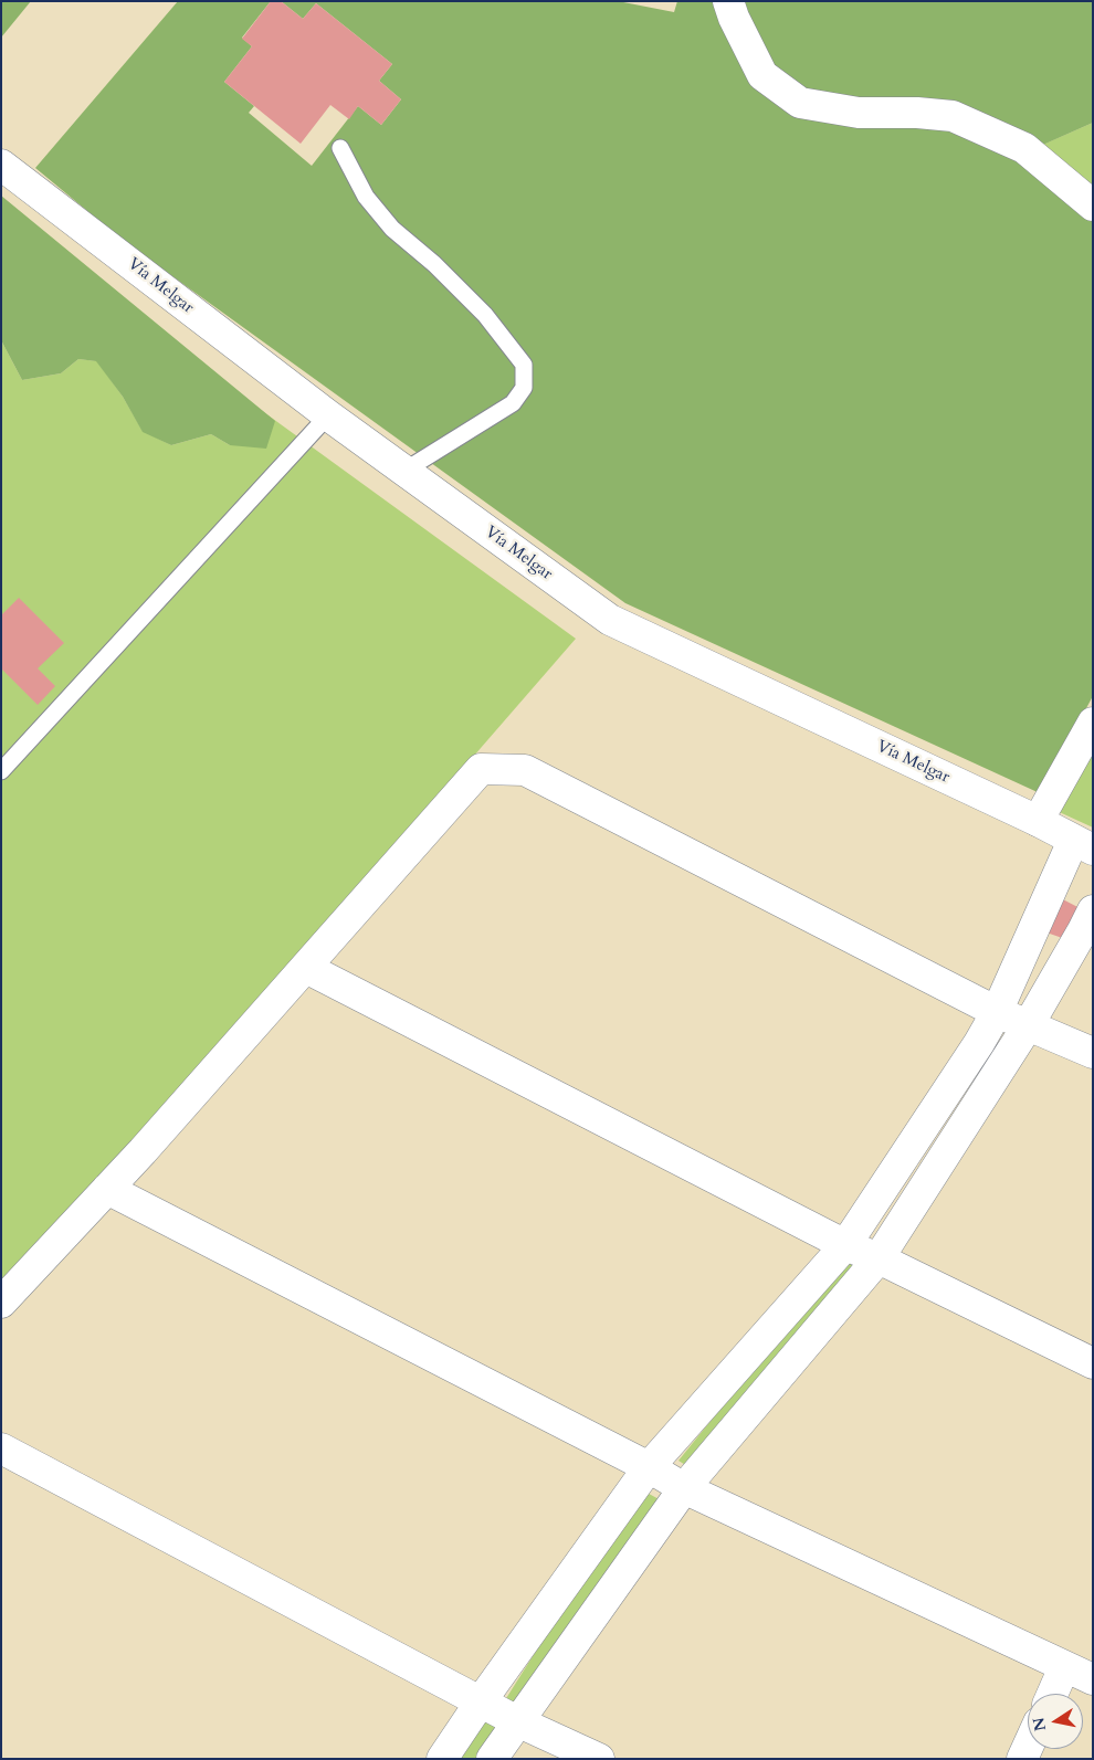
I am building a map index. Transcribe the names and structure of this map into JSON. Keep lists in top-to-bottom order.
{
  "streets": {
    "street": ["Vía Melgar"]
  },
  "north": "left"
}
